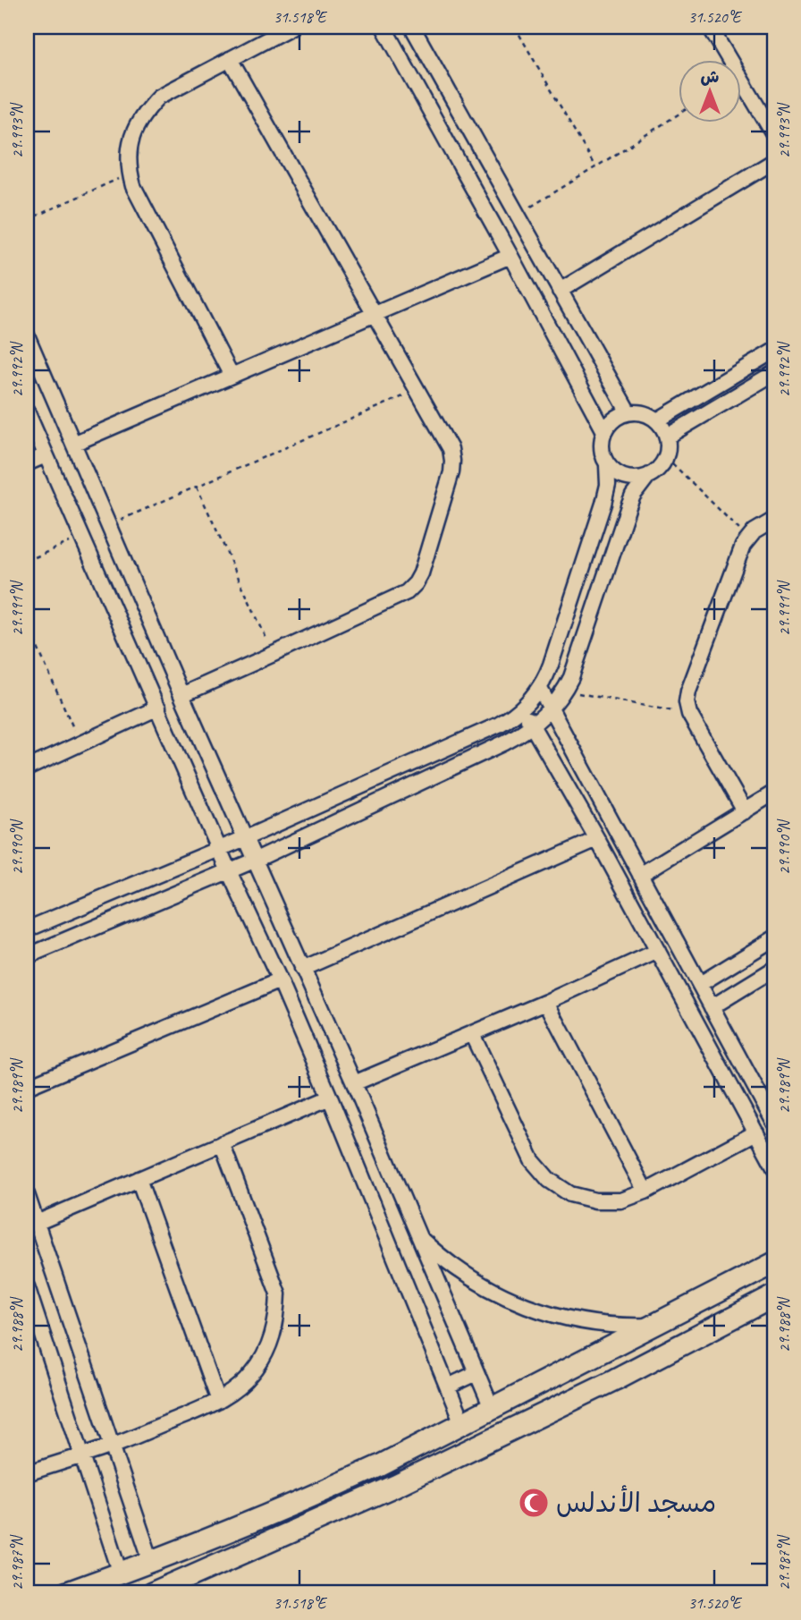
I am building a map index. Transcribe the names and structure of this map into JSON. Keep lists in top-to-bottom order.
{
  "places": {
    "mosque": ["مسجد الأندلس"]
  },
  "north": "top",
  "coordinates": [
    "31.518°E",
    "31.520°E",
    "29.993°N",
    "29.992°N",
    "29.991°N",
    "29.990°N",
    "29.989°N",
    "29.988°N",
    "29.987°N"
  ]
}
